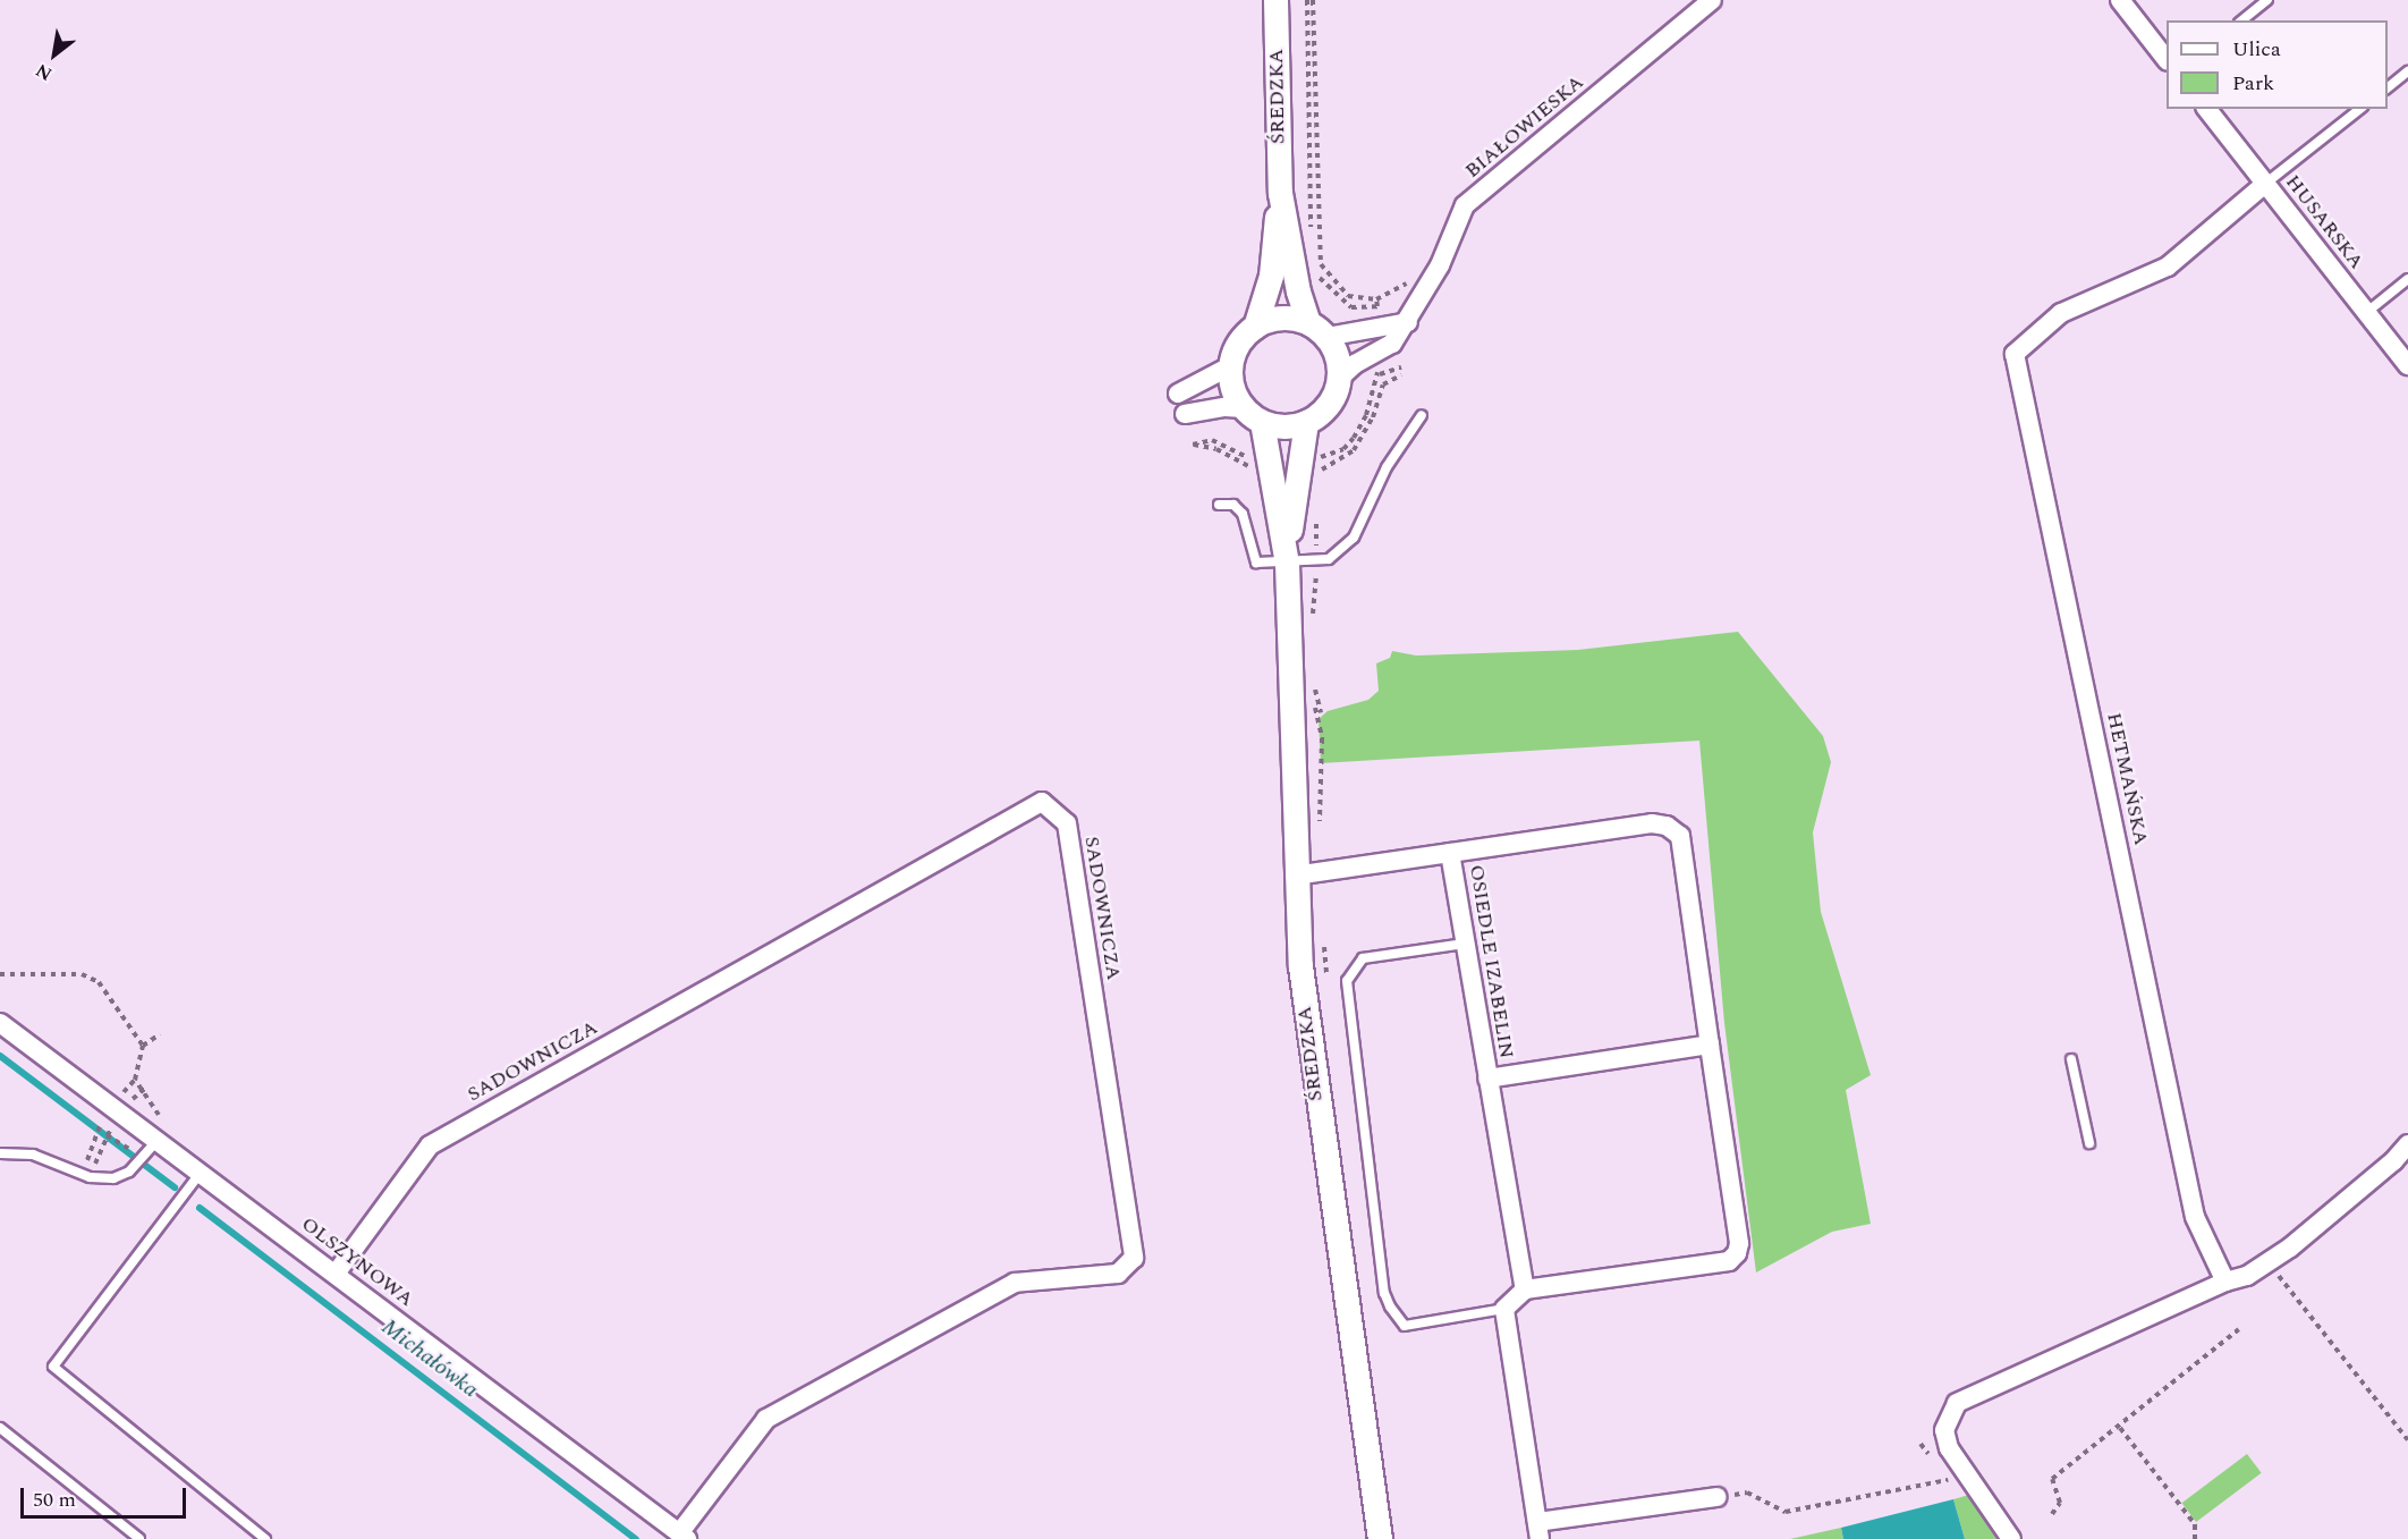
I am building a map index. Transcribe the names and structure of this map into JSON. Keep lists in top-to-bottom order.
{
  "streets": {
    "street": [
      "ŚREDZKA",
      "BIAŁOWIESKA",
      "HUSARSKA",
      "HETMAŃSKA",
      "SADOWNICZA",
      "OSIEDLE IZABELIN",
      "OLSZYNOWA"
    ]
  },
  "crossings": [
    ["ŚREDZKA", "BIAŁOWIESKA"],
    ["ŚREDZKA", "OSIEDLE IZABELIN"],
    ["HUSARSKA", "HETMAŃSKA"],
    ["SADOWNICZA", "OLSZYNOWA"]
  ],
  "water": ["Michałówka"],
  "legend": ["Ulica", "Park"],
  "scale_bar": "50 m",
  "north": "bottom left"
}
